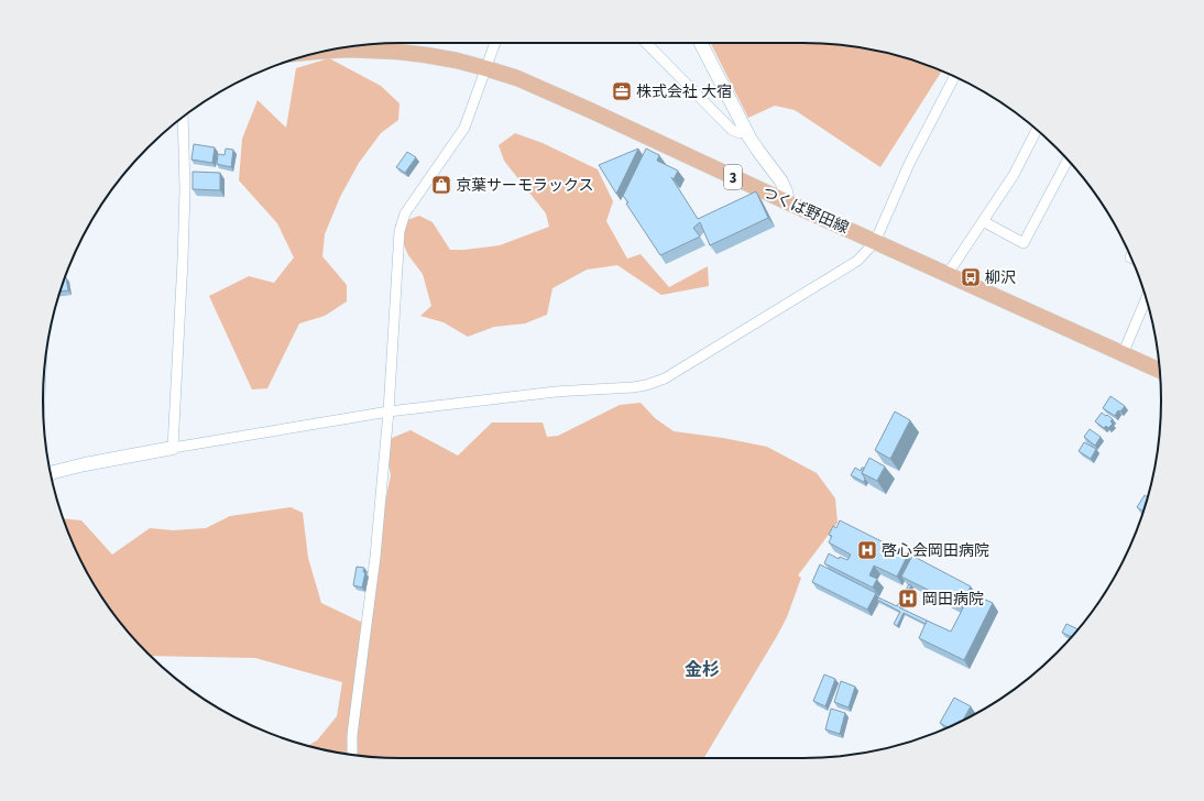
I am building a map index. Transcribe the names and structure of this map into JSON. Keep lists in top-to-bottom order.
{
  "streets": {
    "main road": ["3", "つくば野田線"]
  },
  "districts": ["金杉"],
  "places": {
    "office": ["株式会社 大宿"],
    "shop": ["京葉サーモラックス"],
    "bus stop": ["柳沢"],
    "hospital": ["啓心会岡田病院", "岡田病院"]
  }
}
